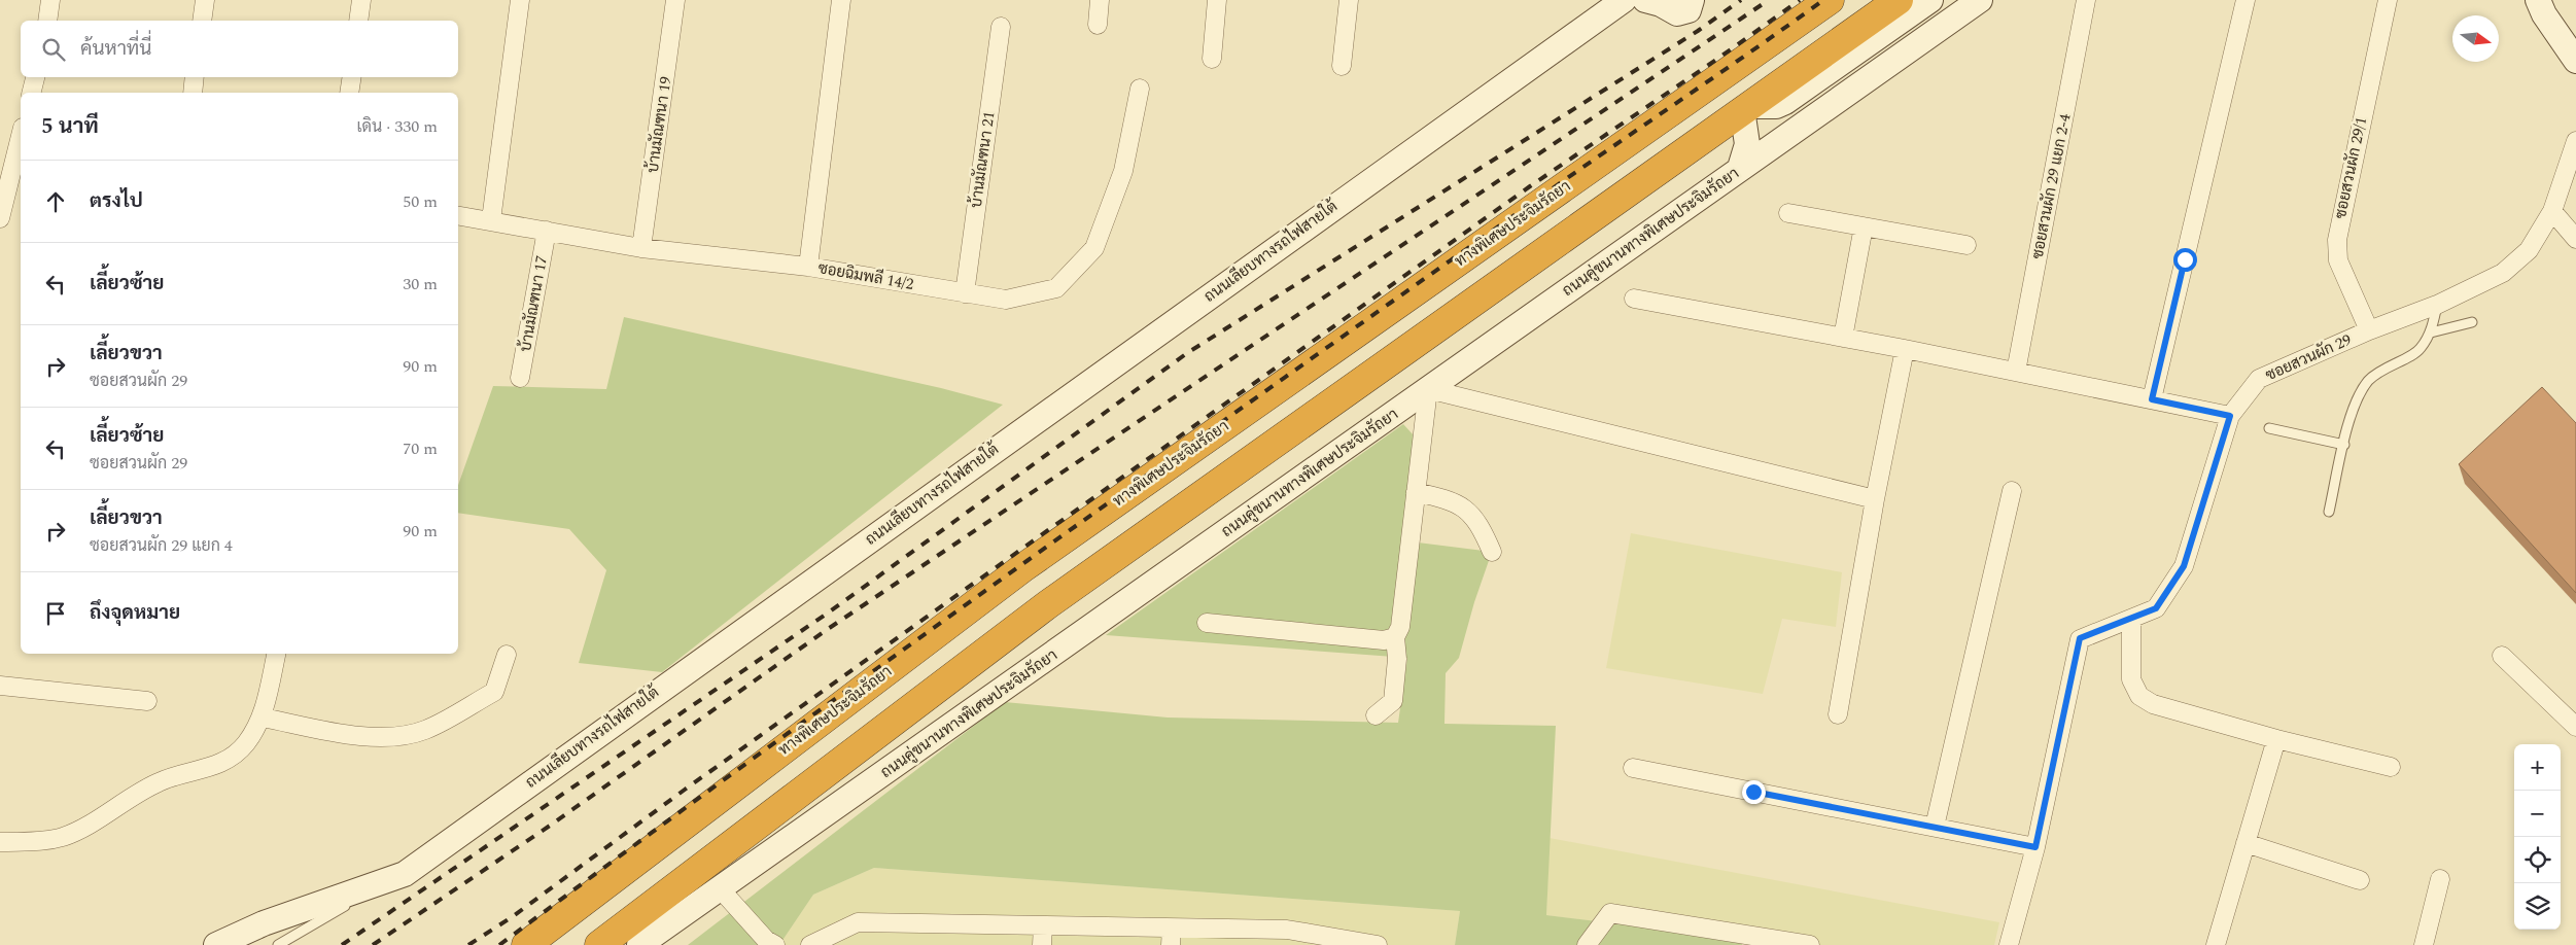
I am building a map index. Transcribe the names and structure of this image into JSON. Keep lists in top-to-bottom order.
{
  "streets": {
    "highway": ["ทางพิเศษประจิมรัถยา"],
    "main road": ["ถนนคู่ขนานทางพิเศษประจิมรัถยา", "ถนนเลียบทางรถไฟสายใต้"],
    "street": [
      "บ้านมัณฑนา 19",
      "บ้านมัณฑนา 21",
      "ซอยสวนผัก 29/1",
      "ซอยสวนผัก 29 แยก 2-4",
      "ซอยฉิมพลี 14/2",
      "บ้านมัณฑนา 17",
      "ซอยสวนผัก 29"
    ]
  },
  "crossings": [
    ["บ้านมัณฑนา 19", "ซอยฉิมพลี 14/2"],
    ["บ้านมัณฑนา 21", "ซอยฉิมพลี 14/2"],
    ["ซอยสวนผัก 29/1", "ซอยสวนผัก 29"],
    ["ซอยฉิมพลี 14/2", "บ้านมัณฑนา 17"]
  ],
  "north": "right",
  "page": {
    "search": "ค้นหาที่นี่",
    "heading": ["5 นาที", "เดิน · 330 m"],
    "list": [
      ["ตรงไป", "50 m"],
      ["เลี้ยวซ้าย", "30 m"],
      ["เลี้ยวขวา", "ซอยสวนผัก 29", "90 m"],
      ["เลี้ยวซ้าย", "ซอยสวนผัก 29", "70 m"],
      ["เลี้ยวขวา", "ซอยสวนผัก 29 แยก 4", "90 m"],
      "ถึงจุดหมาย"
    ],
    "map_buttons": ["+", "−"]
  }
}
